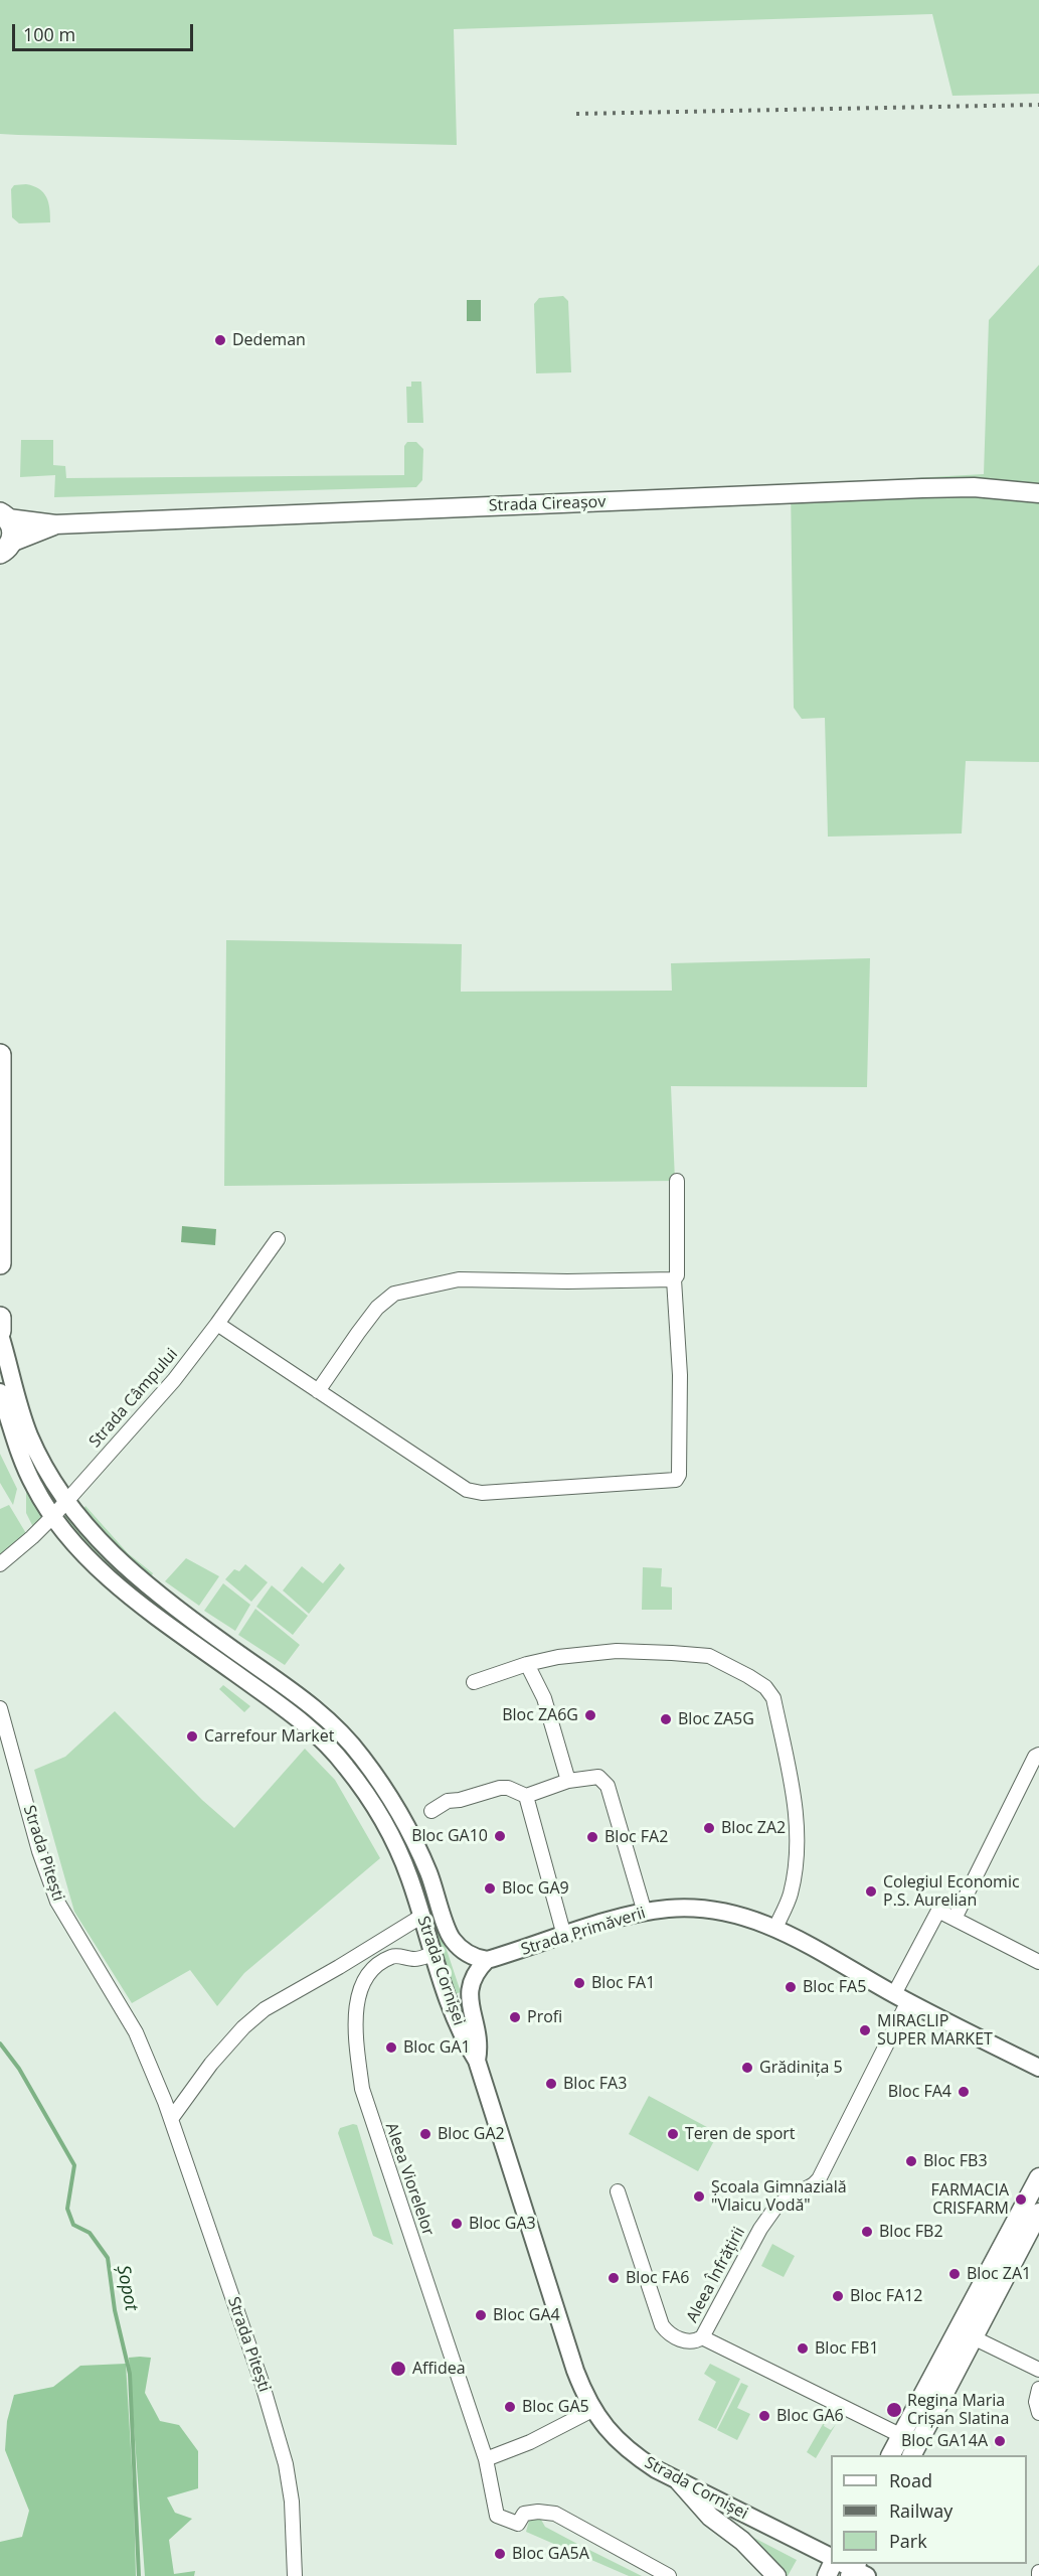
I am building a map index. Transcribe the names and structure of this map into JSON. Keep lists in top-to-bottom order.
{
  "streets": {
    "main road": ["Strada Cireașov"],
    "street": [
      "Strada Câmpului",
      "Strada Pitești",
      "Strada Primăverii",
      "Strada Cornișei",
      "Aleea Viorelelor",
      "Aleea Înfrățirii"
    ]
  },
  "crossings": [
    ["Strada Câmpului", "Strada Cornișei"],
    ["Strada Primăverii", "Strada Cornișei"],
    ["Strada Primăverii", "Aleea Înfrățirii"],
    ["Strada Cornișei", "Aleea Viorelelor"]
  ],
  "water": ["Șopot"],
  "places": [
    "Dedeman",
    "Bloc ZA6G",
    "Bloc ZA5G",
    "Carrefour Market",
    "Bloc ZA2",
    "Bloc GA10",
    "Bloc FA2",
    "Bloc GA9",
    "Colegiul Economic P.S. Aurelian",
    "Bloc FA1",
    "Bloc FA5",
    "Profi",
    "MIRACLIP SUPER MARKET",
    "Bloc GA1",
    "Grădinița 5",
    "Bloc FA3",
    "Bloc FA4",
    "Bloc GA2",
    "Teren de sport",
    "Bloc FB3",
    "Școala Gimnazială \"Vlaicu Vodă\"",
    "FARMACIA CRISFARM",
    "Bloc GA3",
    "Bloc FB2",
    "Bloc ZA1",
    "Bloc FA6",
    "Bloc FA12",
    "Bloc GA4",
    "Bloc FB1",
    "Affidea",
    "Bloc GA5",
    "Regina Maria Crișan Slatina",
    "Bloc GA6",
    "Bloc GA14A",
    "Bloc GA5A"
  ],
  "legend": ["Road", "Railway", "Park"],
  "scale_bar": "100 m"
}
